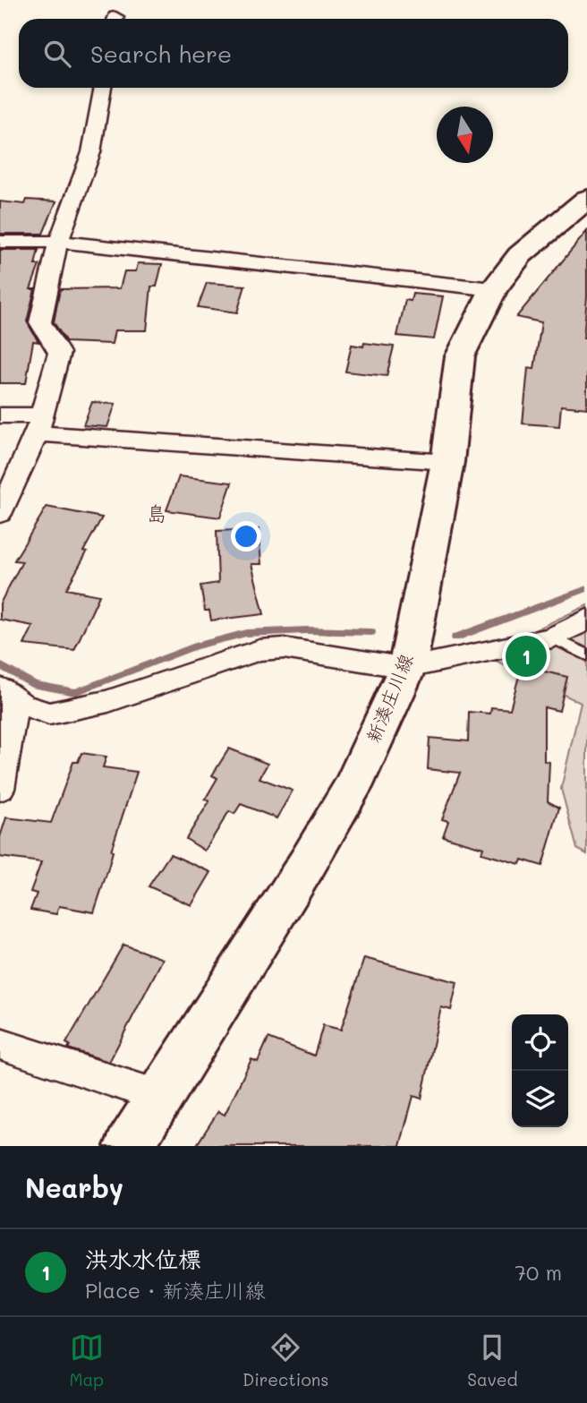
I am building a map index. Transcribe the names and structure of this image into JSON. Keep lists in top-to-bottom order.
{
  "streets": {
    "main road": ["新湊庄川線"]
  },
  "districts": ["島"],
  "north": "bottom",
  "page": {
    "search": "Search here",
    "pins": "1",
    "heading": "Nearby",
    "list": [
      {
        "mark": "1",
        "name": "洪水水位標",
        "note": "Place · 新湊庄川線",
        "value": "70 m"
      }
    ],
    "nav": ["Map", "Directions", "Saved"]
  }
}
